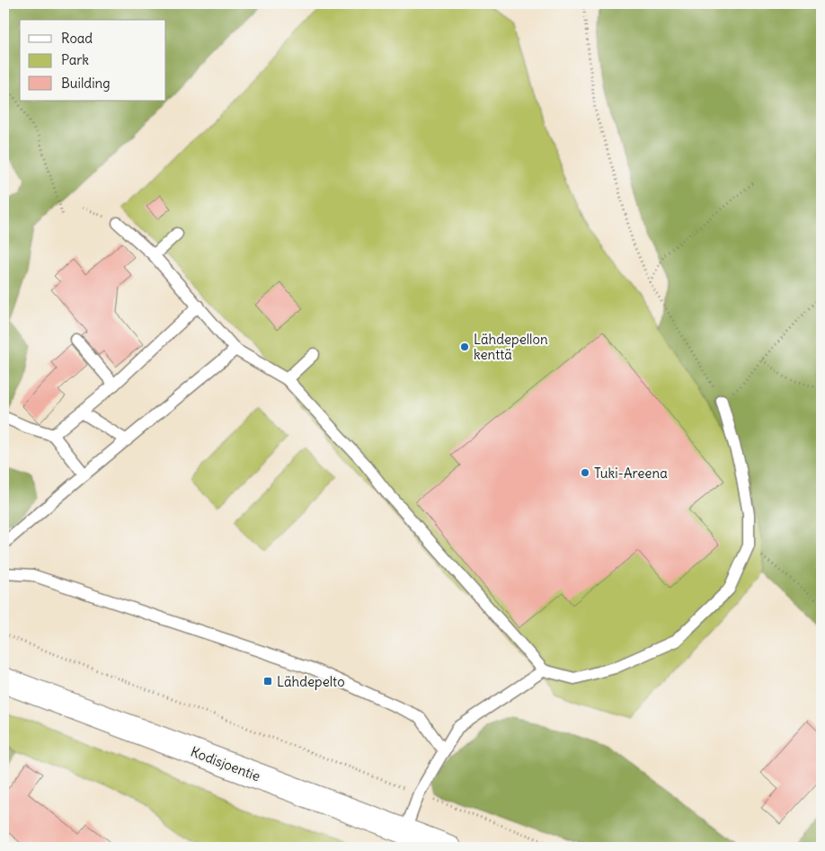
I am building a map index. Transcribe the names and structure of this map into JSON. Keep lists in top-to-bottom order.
{
  "streets": {
    "street": ["Kodisjoentie"]
  },
  "places": {
    "other": ["Lähdepellon kenttä", "Tuki-Areena"],
    "transit": ["Lähdepelto"]
  },
  "legend": ["Road", "Park", "Building"]
}
